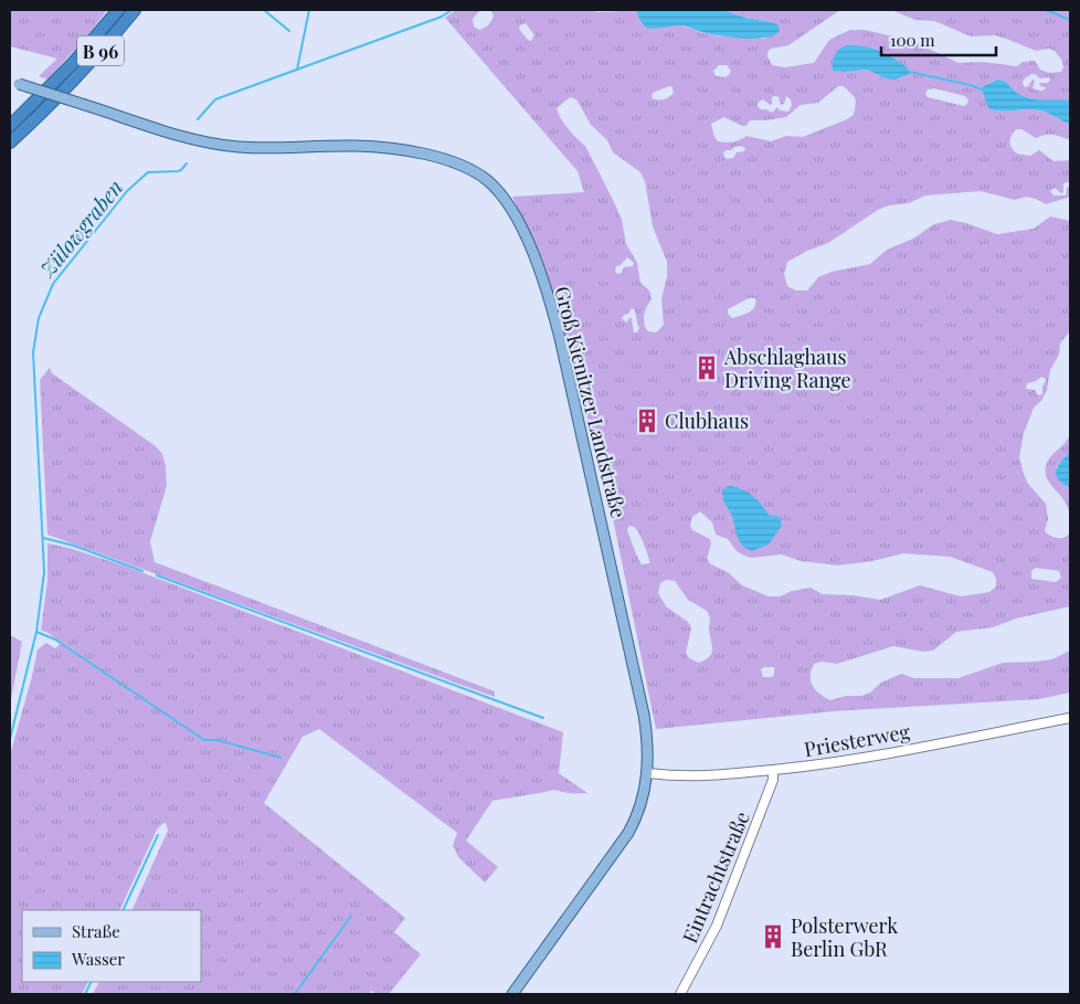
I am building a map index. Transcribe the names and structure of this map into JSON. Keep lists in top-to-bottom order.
{
  "streets": {
    "highway": ["B 96"],
    "main road": ["Groß Kienitzer Landstraße"],
    "street": ["Priesterweg", "Eintrachtstraße"]
  },
  "crossings": [
    ["Groß Kienitzer Landstraße", "Priesterweg"],
    ["Priesterweg", "Eintrachtstraße"]
  ],
  "water": ["Zülowgraben"],
  "places": {
    "building": ["Abschlaghaus Driving Range", "Clubhaus", "Polsterwerk Berlin GbR"]
  },
  "legend": ["Straße", "Wasser"],
  "scale_bar": "100 m"
}
